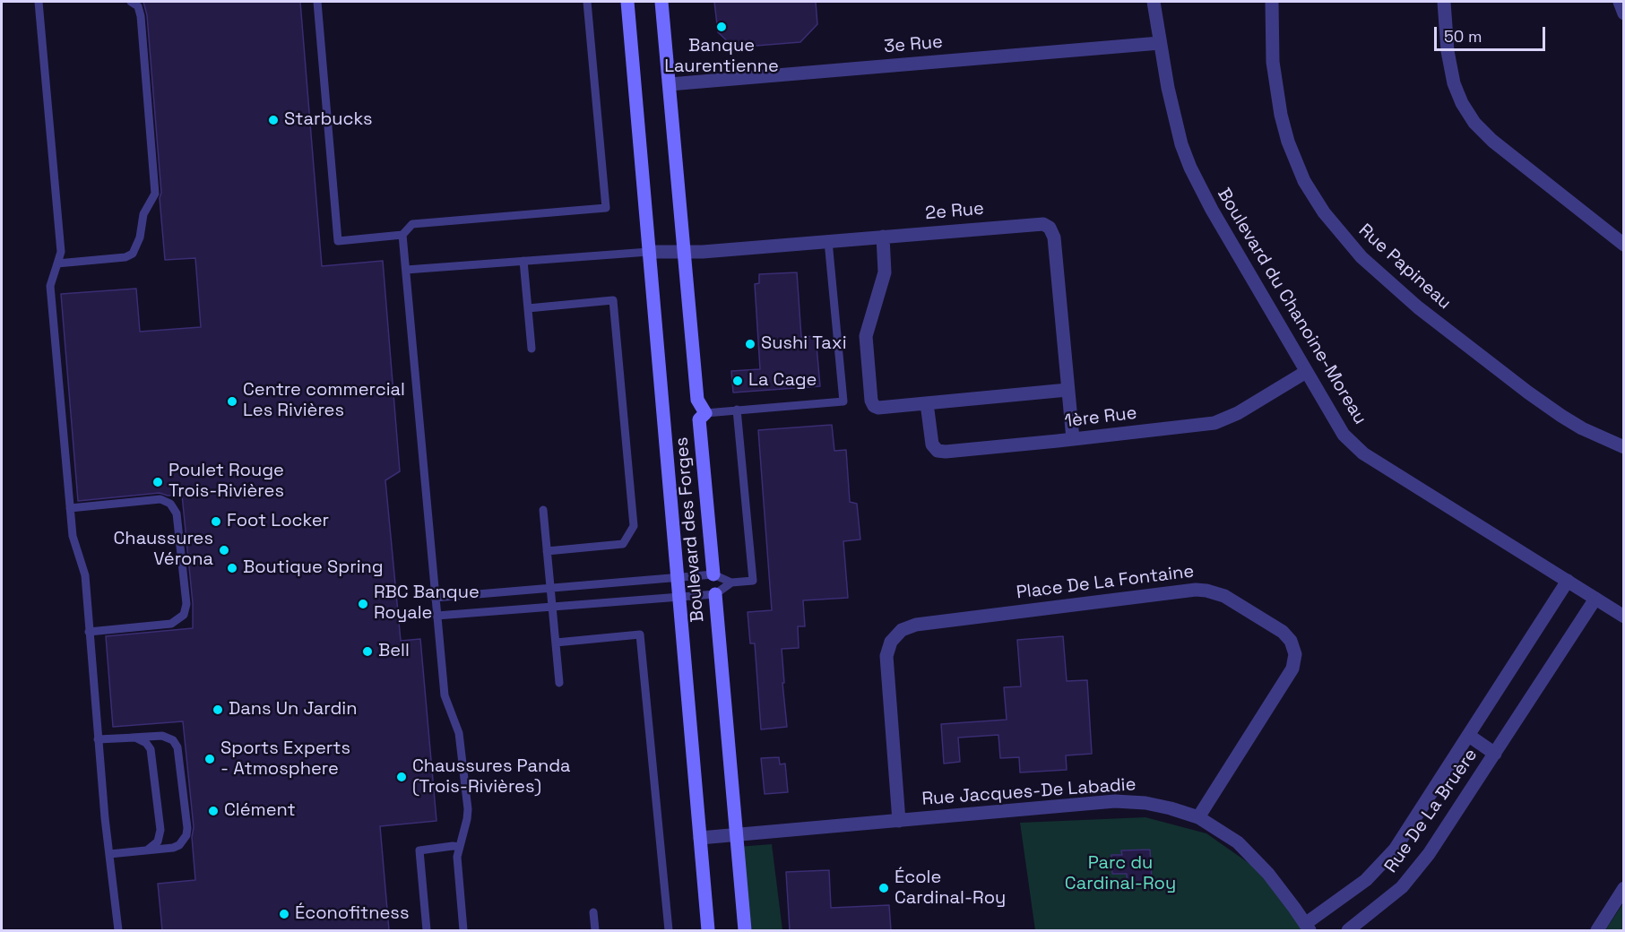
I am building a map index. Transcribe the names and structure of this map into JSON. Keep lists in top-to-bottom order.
{
  "streets": {
    "main road": ["Boulevard des Forges"],
    "street": [
      "3e Rue",
      "2e Rue",
      "Rue Papineau",
      "Boulevard du Chanoine-Moreau",
      "1ère Rue",
      "Place De La Fontaine",
      "Rue Jacques-De Labadie",
      "Rue De La Bruère"
    ]
  },
  "crossings": [
    ["3e Rue", "Boulevard du Chanoine-Moreau"],
    ["2e Rue", "1ère Rue"],
    ["2e Rue", "Boulevard des Forges"],
    ["Boulevard du Chanoine-Moreau", "1ère Rue"],
    ["Boulevard du Chanoine-Moreau", "Rue De La Bruère"],
    ["Boulevard des Forges", "Rue Jacques-De Labadie"],
    ["Place De La Fontaine", "Rue Jacques-De Labadie"],
    ["Rue Jacques-De Labadie", "Rue De La Bruère"]
  ],
  "parks": ["Parc du Cardinal-Roy"],
  "places": [
    "Banque Laurentienne",
    "Starbucks",
    "Sushi Taxi",
    "La Cage",
    "Centre commercial Les Rivières",
    "Poulet Rouge Trois-Rivières",
    "Foot Locker",
    "Chaussures Vérona",
    "Boutique Spring",
    "RBC Banque Royale",
    "Bell",
    "Dans Un Jardin",
    "Sports Experts - Atmosphere",
    "Chaussures Panda (Trois-Rivières)",
    "Clément",
    "École Cardinal-Roy",
    "Éconofitness"
  ],
  "scale_bar": "50 m"
}
